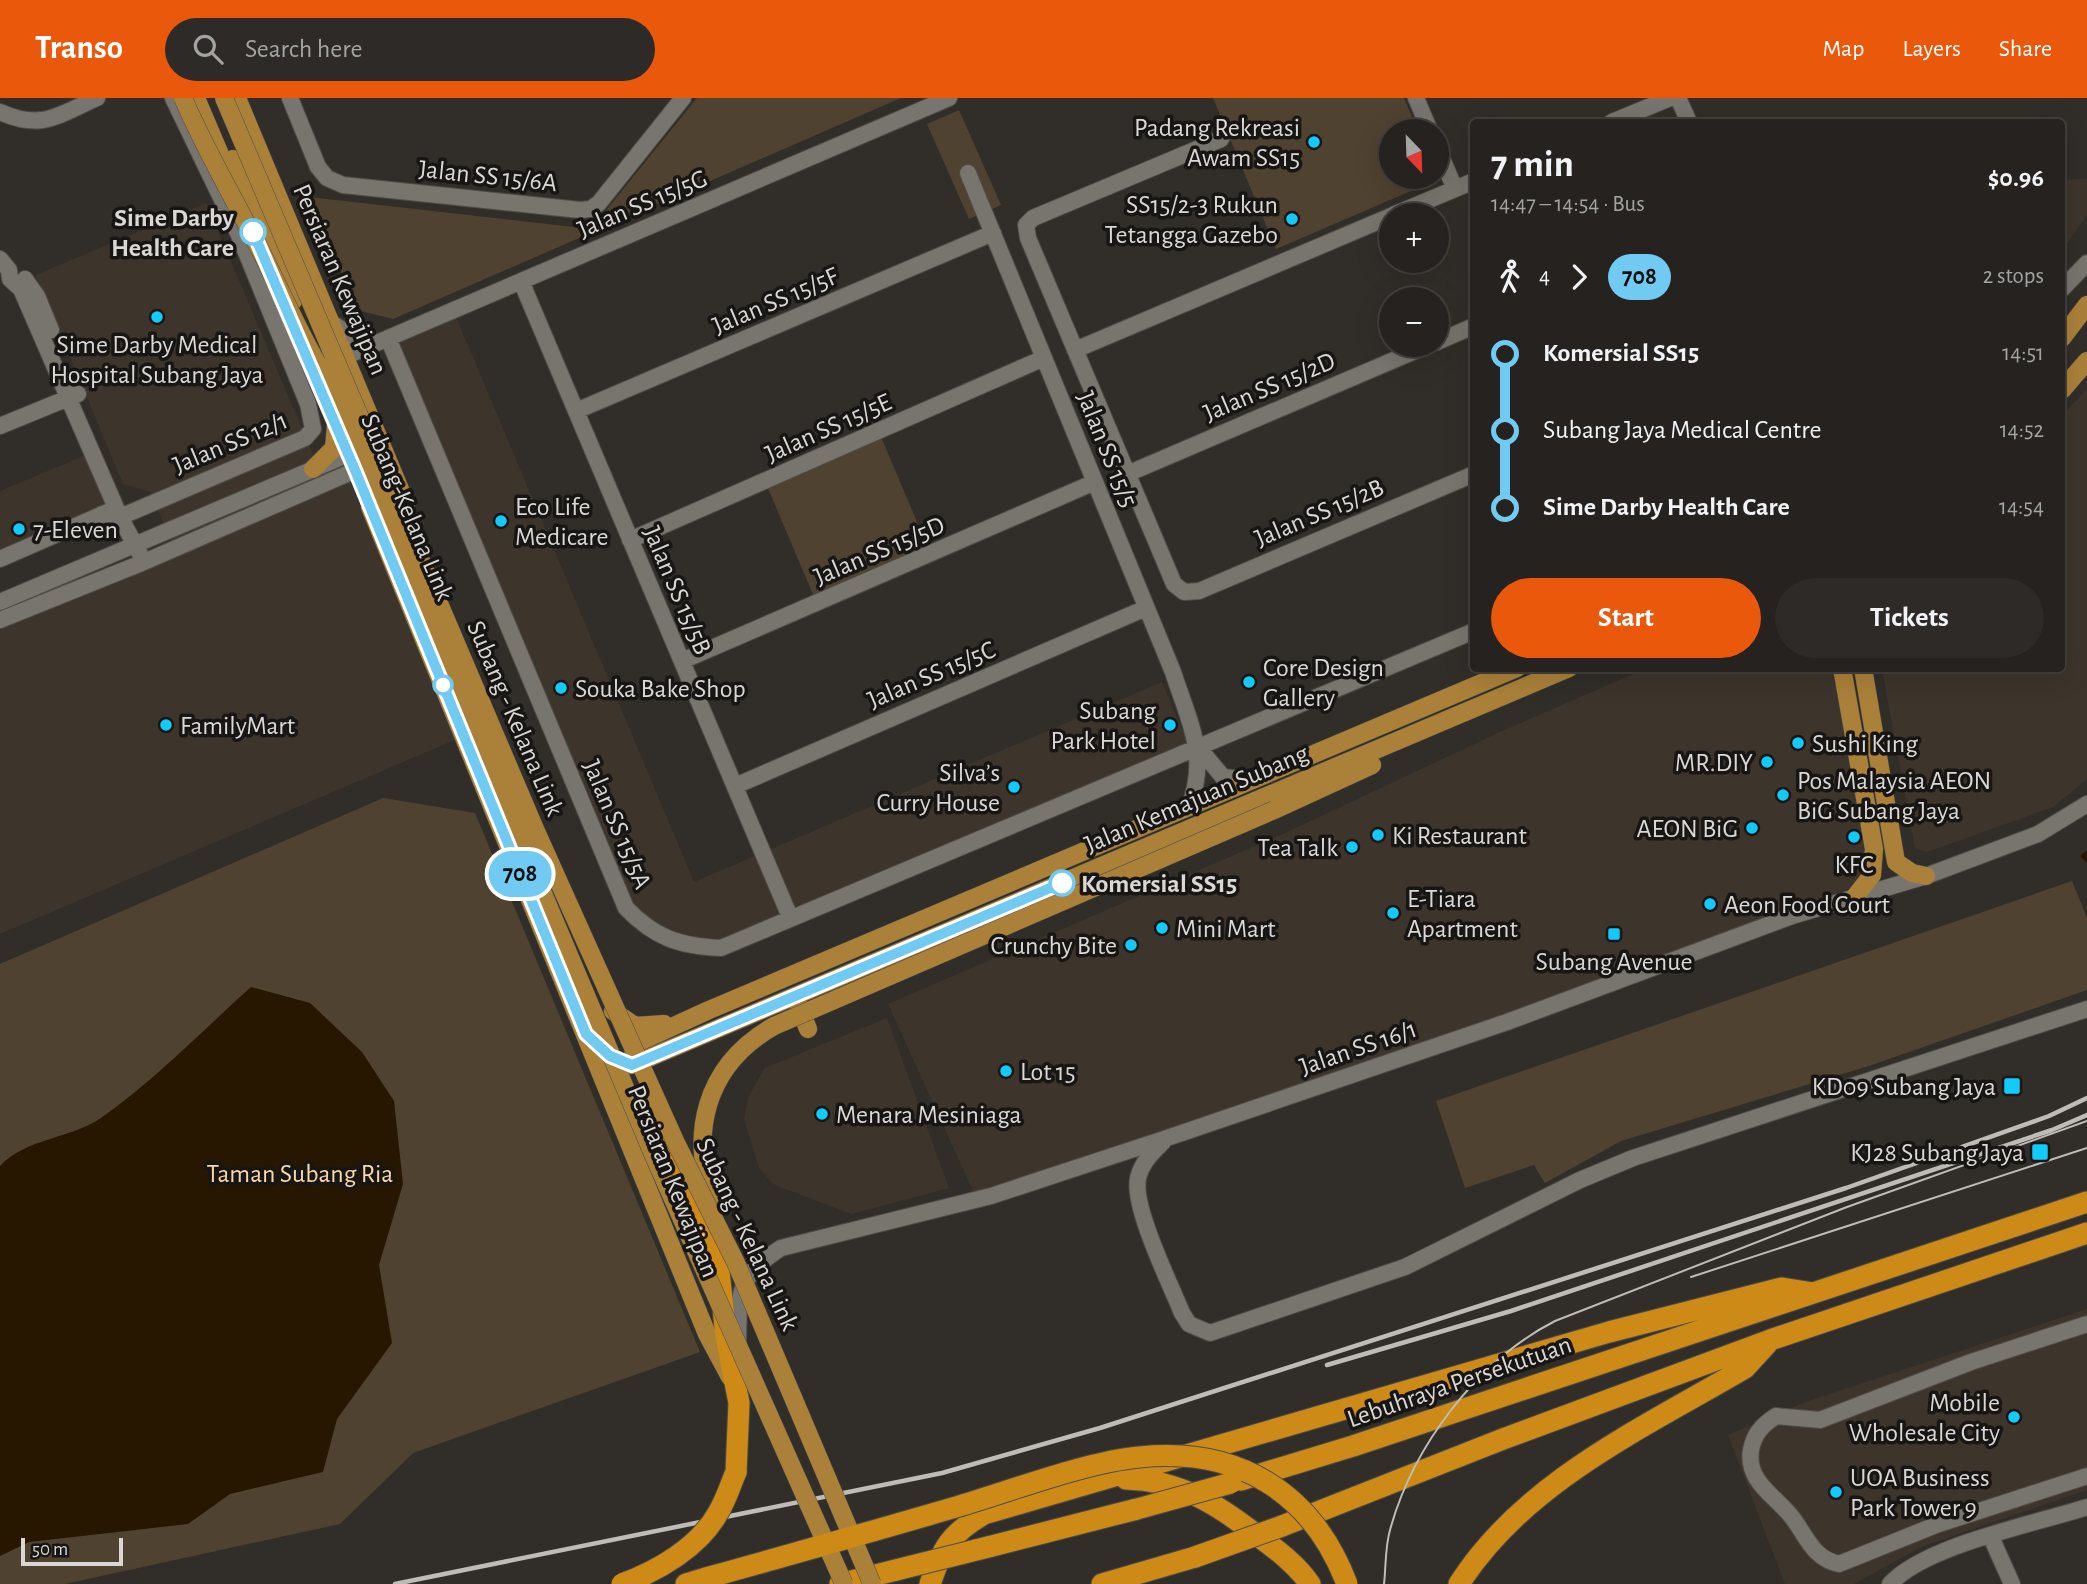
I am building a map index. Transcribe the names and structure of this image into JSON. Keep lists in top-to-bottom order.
{
  "streets": {
    "highway": ["Lebuhraya Persekutuan"],
    "main road": [
      "Persiaran Kewajipan",
      "Subang-Kelana Link",
      "Subang - Kelana Link",
      "Jalan Kemajuan Subang"
    ],
    "street": [
      "Jalan SS 15/6A",
      "Jalan SS 15/5G",
      "Jalan SS 15/5F",
      "Jalan SS 15/2D",
      "Jalan SS 15/5E",
      "Jalan SS 12/1",
      "Jalan SS 15/5",
      "Jalan SS 15/2B",
      "Jalan SS 15/5D",
      "Jalan SS 15/5B",
      "Jalan SS 15/5C",
      "Jalan SS 15/5A",
      "Jalan SS 16/1"
    ]
  },
  "crossings": [
    ["Jalan SS 15/5G", "Persiaran Kewajipan"],
    ["Jalan SS 15/5G", "Jalan SS 15/5B"],
    ["Jalan SS 15/5G", "Jalan SS 15/5A"],
    ["Persiaran Kewajipan", "Jalan Kemajuan Subang"],
    ["Persiaran Kewajipan", "Jalan SS 16/1"],
    ["Jalan SS 15/5F", "Jalan SS 15/5"],
    ["Jalan SS 15/5F", "Jalan SS 15/5B"],
    ["Jalan SS 15/2D", "Jalan SS 15/2B"],
    ["Jalan SS 15/5E", "Jalan SS 15/5"],
    ["Jalan SS 15/5E", "Jalan SS 15/5B"],
    ["Jalan SS 15/5", "Jalan SS 15/5D"],
    ["Jalan SS 15/5", "Jalan SS 15/5C"],
    ["Jalan SS 15/5", "Jalan Kemajuan Subang"],
    ["Jalan SS 15/5", "Jalan SS 15/5A"],
    ["Subang-Kelana Link", "Lebuhraya Persekutuan"],
    ["Jalan SS 15/5D", "Jalan SS 15/5B"],
    ["Jalan SS 15/5B", "Jalan SS 15/5C"],
    ["Jalan SS 15/5B", "Jalan SS 15/5A"]
  ],
  "parks": ["Taman Subang Ria"],
  "places": {
    "other": [
      "Padang Rekreasi Awam SS15",
      "SS15/2-3 Rukun Tetangga Gazebo",
      "Sime Darby Health Care",
      "Sime Darby Medical Hospital Subang Jaya",
      "Eco Life Medicare",
      "7-Eleven",
      "Core Design Gallery",
      "Souka Bake Shop",
      "FamilyMart",
      "Subang Park Hotel",
      "Sushi King",
      "MR.DIY",
      "Silva’s Curry House",
      "Pos Malaysia AEON BiG Subang Jaya",
      "AEON BiG",
      "Ki Restaurant",
      "KFC",
      "Tea Talk",
      "Komersial SS15",
      "Aeon Food Court",
      "E-Tiara Apartment",
      "Mini Mart",
      "Crunchy Bite",
      "Lot 15",
      "Menara Mesiniaga",
      "Mobile Wholesale City",
      "UOA Business Park Tower 9"
    ],
    "transit": ["Subang Avenue", "KD09 Subang Jaya", "KJ28 Subang Jaya"]
  },
  "lines": ["bus line 708"],
  "scale_bar": "50 m",
  "north": "bottom right",
  "page": {
    "header": "Transo",
    "search": "Search here",
    "nav": ["Map", "Layers", "Share"],
    "on_map": "708",
    "map_buttons": ["+", "−"],
    "heading": ["7 min", "14:47 – 14:54 · Bus", "$0.96"],
    "legs": ["4", "708", "2 stops"],
    "list": [
      {
        "name": "Komersial SS15",
        "value": "14:51"
      },
      {
        "name": "Subang Jaya Medical Centre",
        "value": "14:52"
      },
      {
        "name": "Sime Darby Health Care",
        "value": "14:54"
      }
    ],
    "buttons": ["Start", "Tickets"],
    "scale": "50 m"
  }
}
